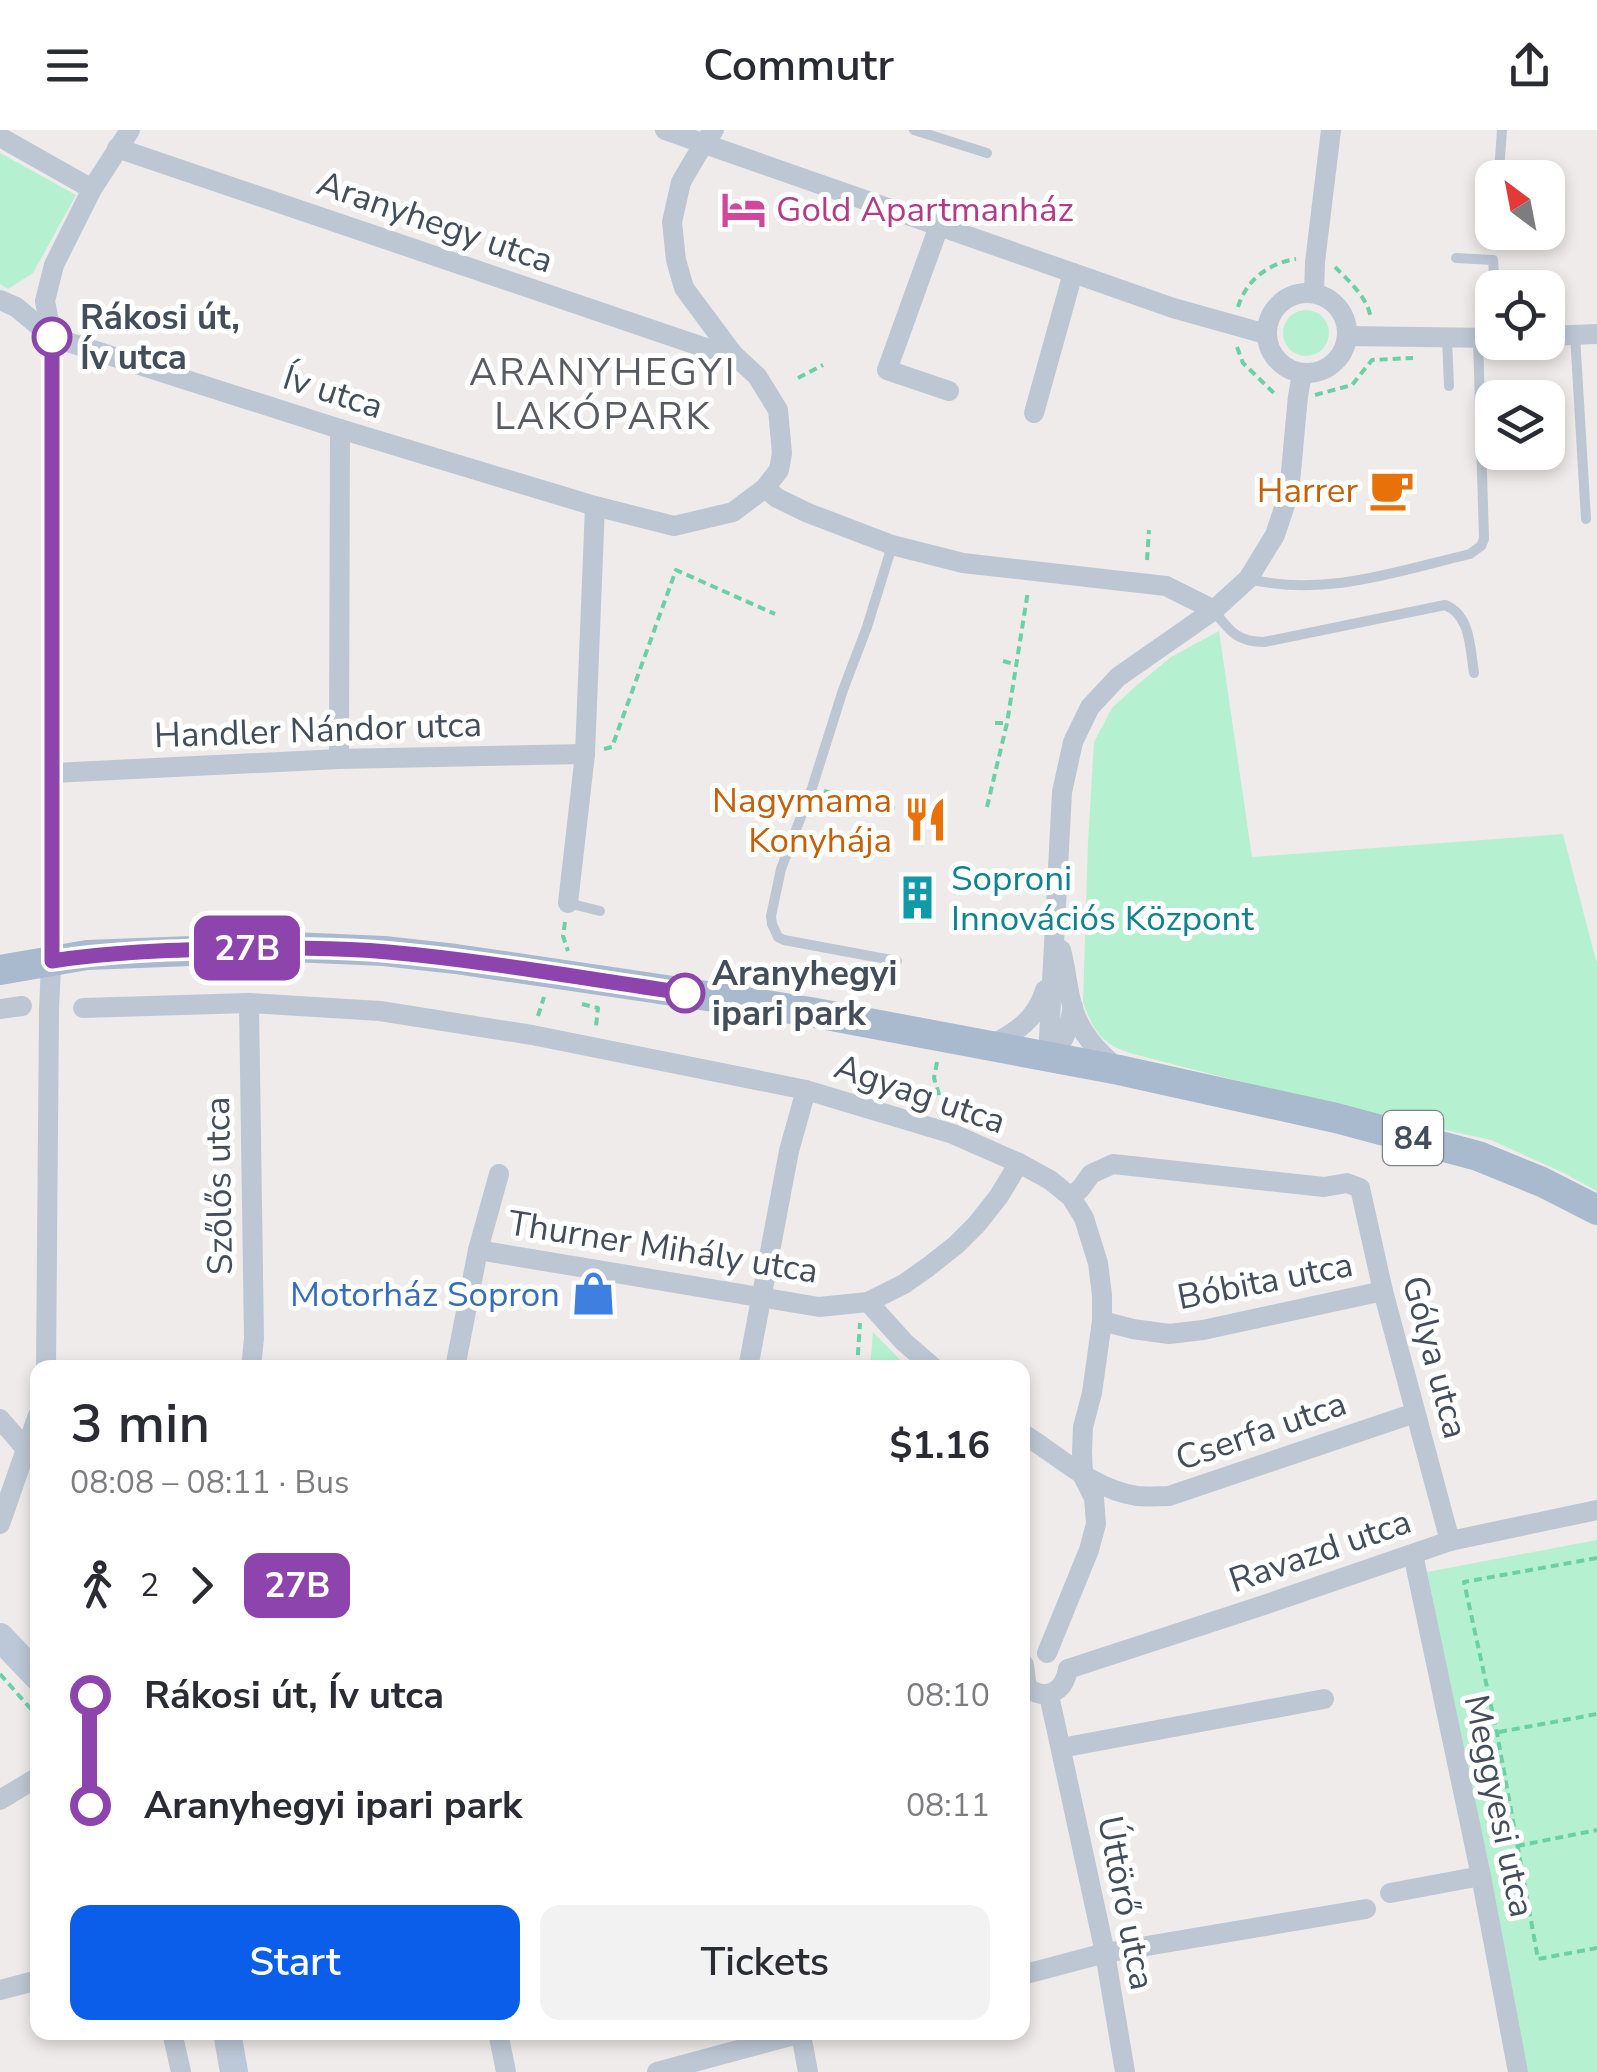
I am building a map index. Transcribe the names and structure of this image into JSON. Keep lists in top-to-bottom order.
{
  "streets": {
    "main road": ["84"],
    "street": [
      "Aranyhegy utca",
      "Ív utca",
      "Handler Nándor utca",
      "Agyag utca",
      "Szőlős utca",
      "Thurner Mihály utca",
      "Bóbita utca",
      "Gólya utca",
      "Cserfa utca",
      "Ravazd utca",
      "Meggyesi utca",
      "Úttörő utca"
    ]
  },
  "crossings": [
    ["Agyag utca", "Szőlős utca"],
    ["Agyag utca", "Thurner Mihály utca"],
    ["Agyag utca", "Gólya utca"],
    ["Bóbita utca", "Gólya utca"],
    ["Gólya utca", "Cserfa utca"],
    ["Gólya utca", "Ravazd utca"],
    ["Ravazd utca", "Meggyesi utca"]
  ],
  "districts": ["ARANYHEGYI LAKÓPARK"],
  "places": {
    "hotel": ["Gold Apartmanház"],
    "other": ["Rákosi út, Ív utca", "Aranyhegyi ipari park"],
    "cafe": ["Harrer"],
    "restaurant": ["Nagymama Konyhája"],
    "building": ["Soproni Innovációs Központ"],
    "shop": ["Motorház Sopron"]
  },
  "lines": ["bus line 27B"],
  "north": "top left",
  "page": {
    "header": "Commutr",
    "on_map": "27B",
    "heading": ["3 min", "08:08 – 08:11 · Bus", "$1.16"],
    "legs": ["2", "27B"],
    "list": [
      {
        "name": "Rákosi út, Ív utca",
        "value": "08:10"
      },
      {
        "name": "Aranyhegyi ipari park",
        "value": "08:11"
      }
    ],
    "buttons": ["Start", "Tickets"]
  }
}
